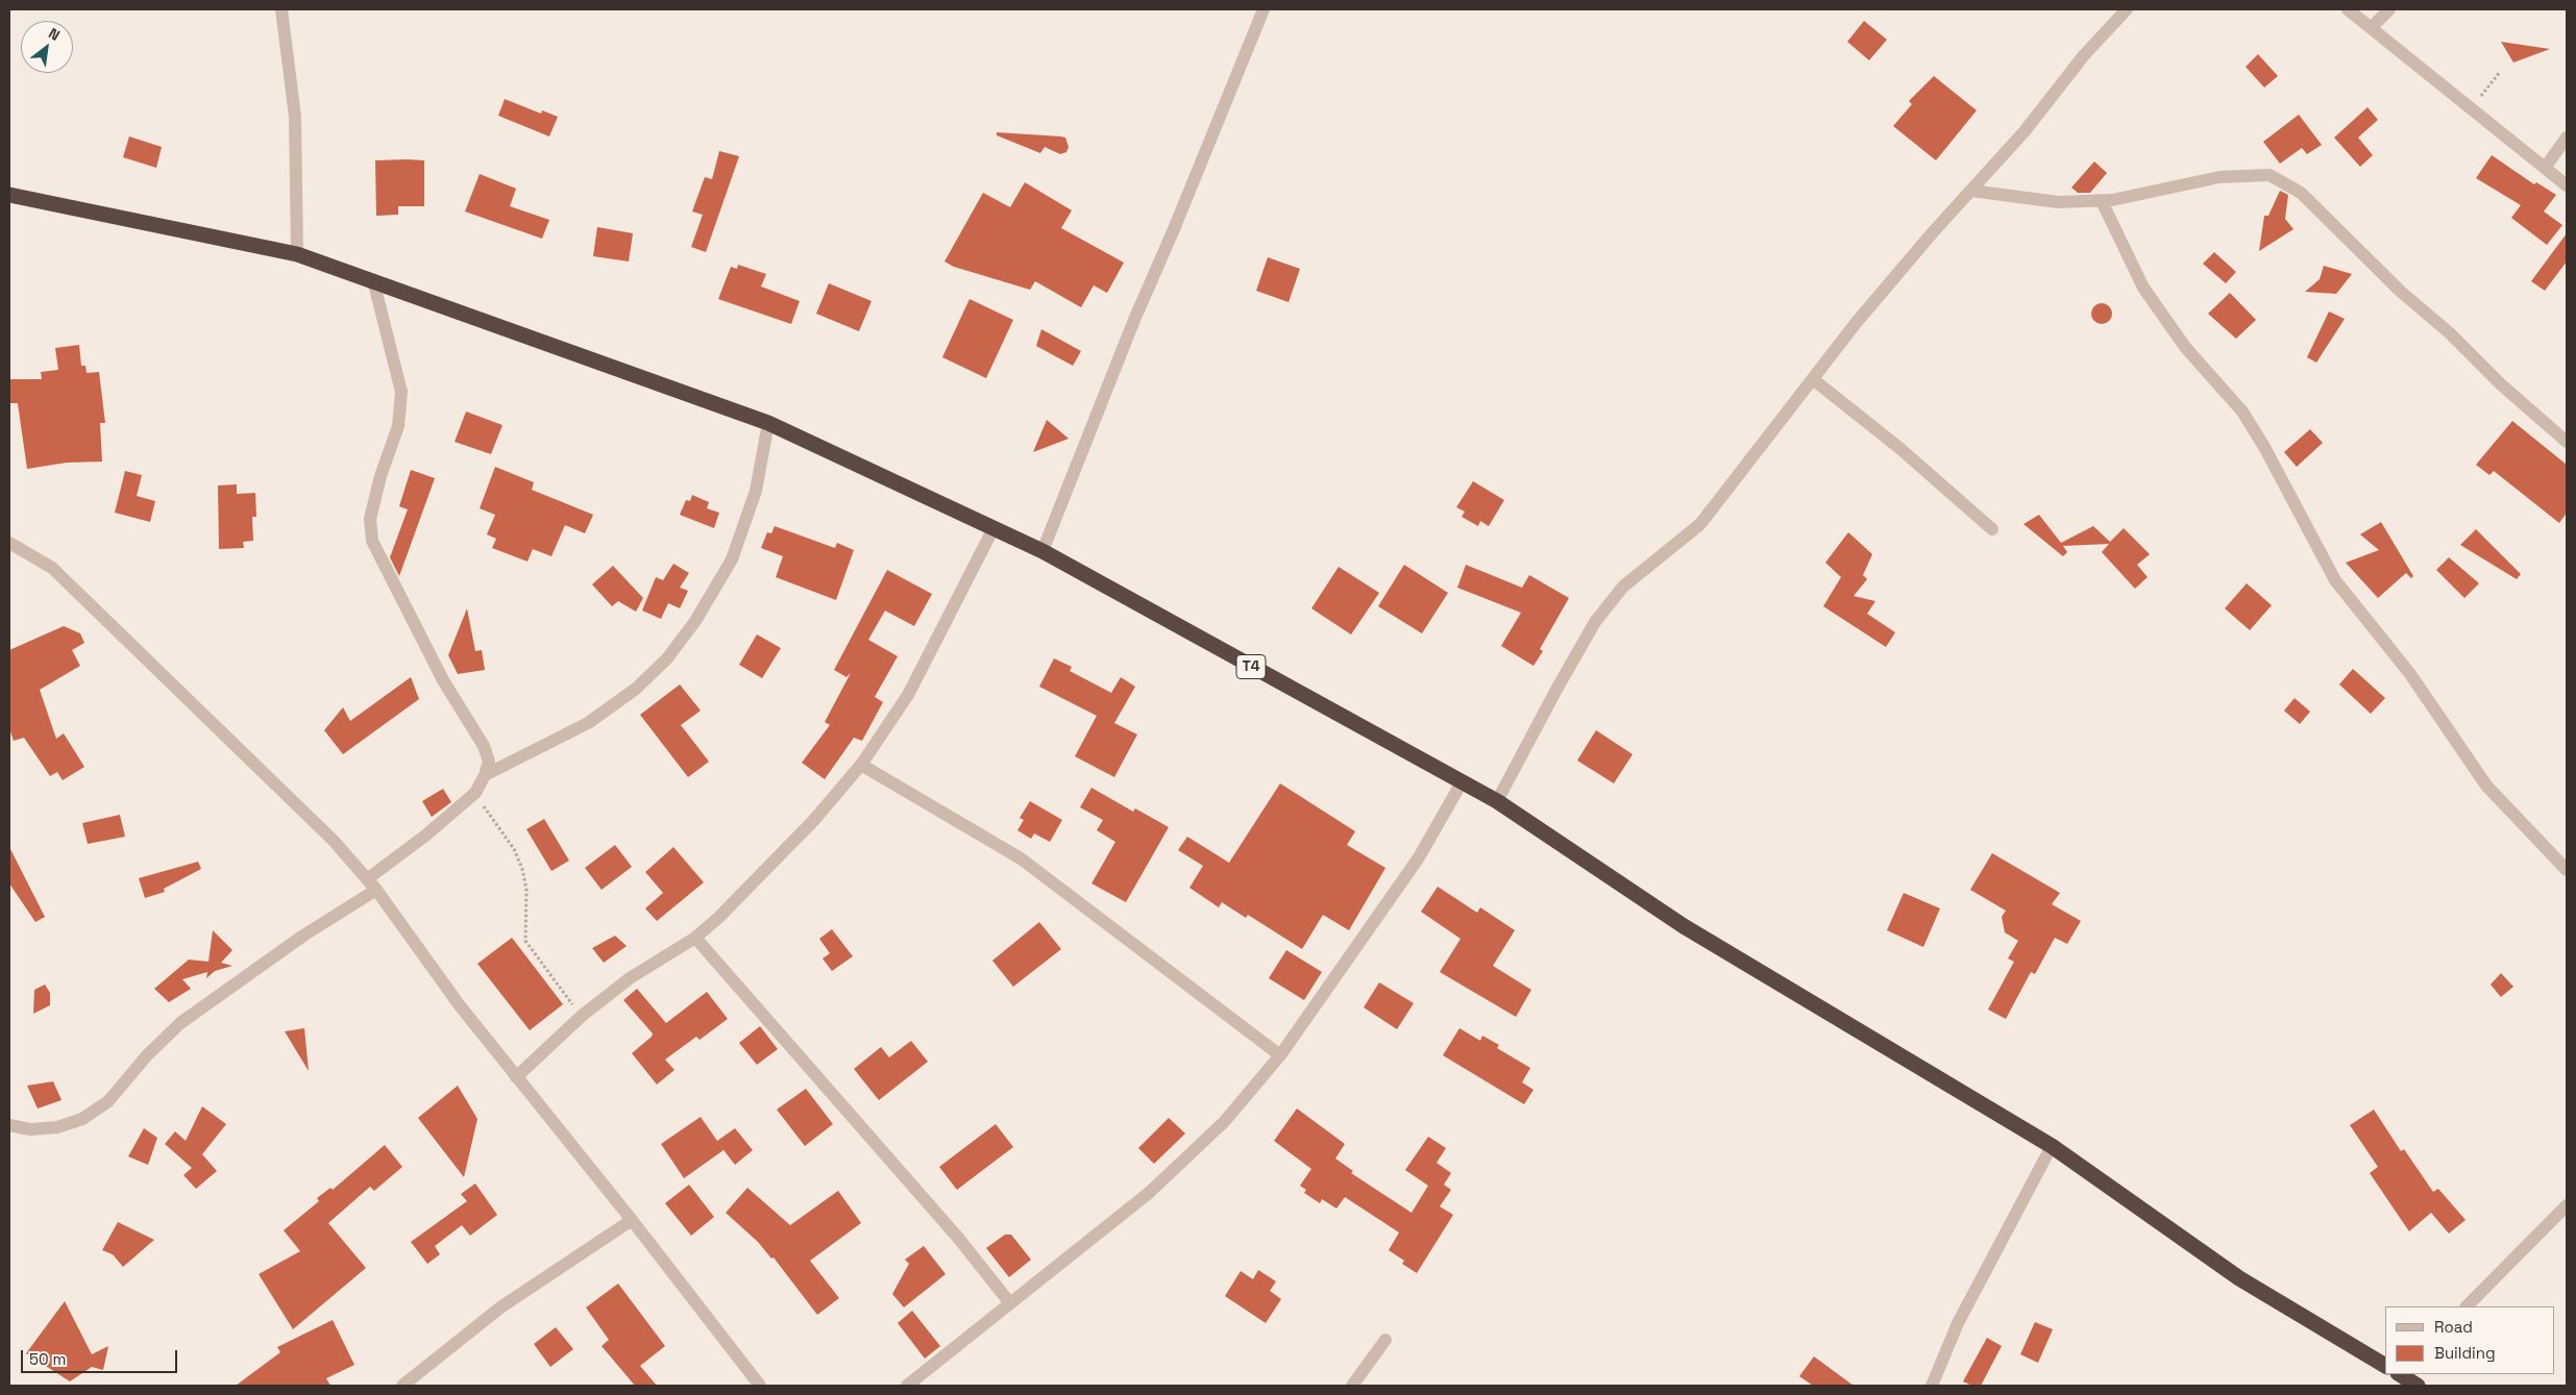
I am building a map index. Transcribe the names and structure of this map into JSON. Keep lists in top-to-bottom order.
{
  "streets": {
    "highway": ["T4"]
  },
  "legend": ["Road", "Building"],
  "scale_bar": "50 m",
  "north": "top right"
}
